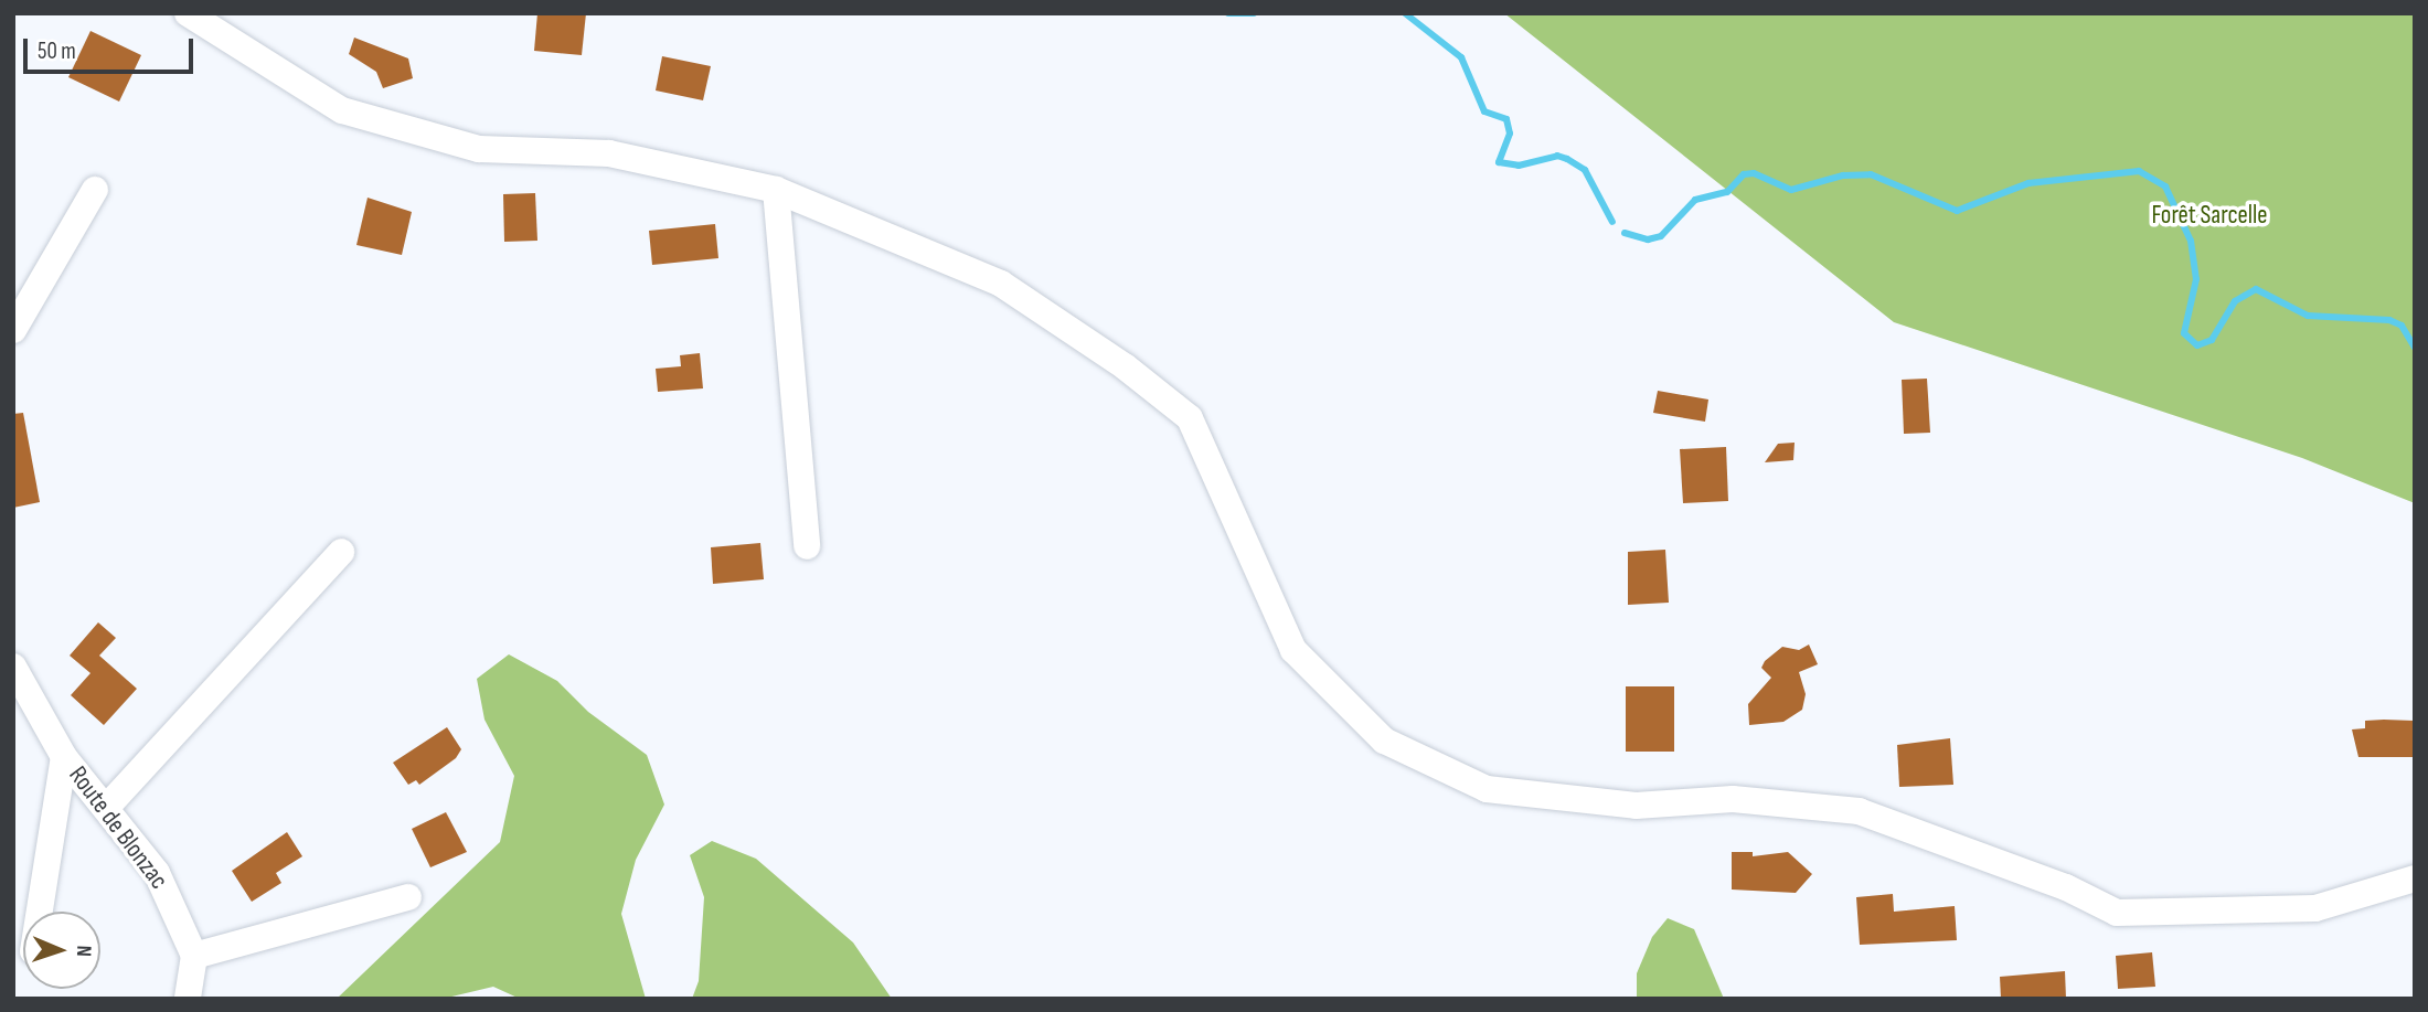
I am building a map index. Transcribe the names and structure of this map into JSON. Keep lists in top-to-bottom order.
{
  "streets": {
    "street": ["Route de Blonzac"]
  },
  "parks": ["Forêt Sarcelle"],
  "scale_bar": "50 m",
  "north": "right"
}
